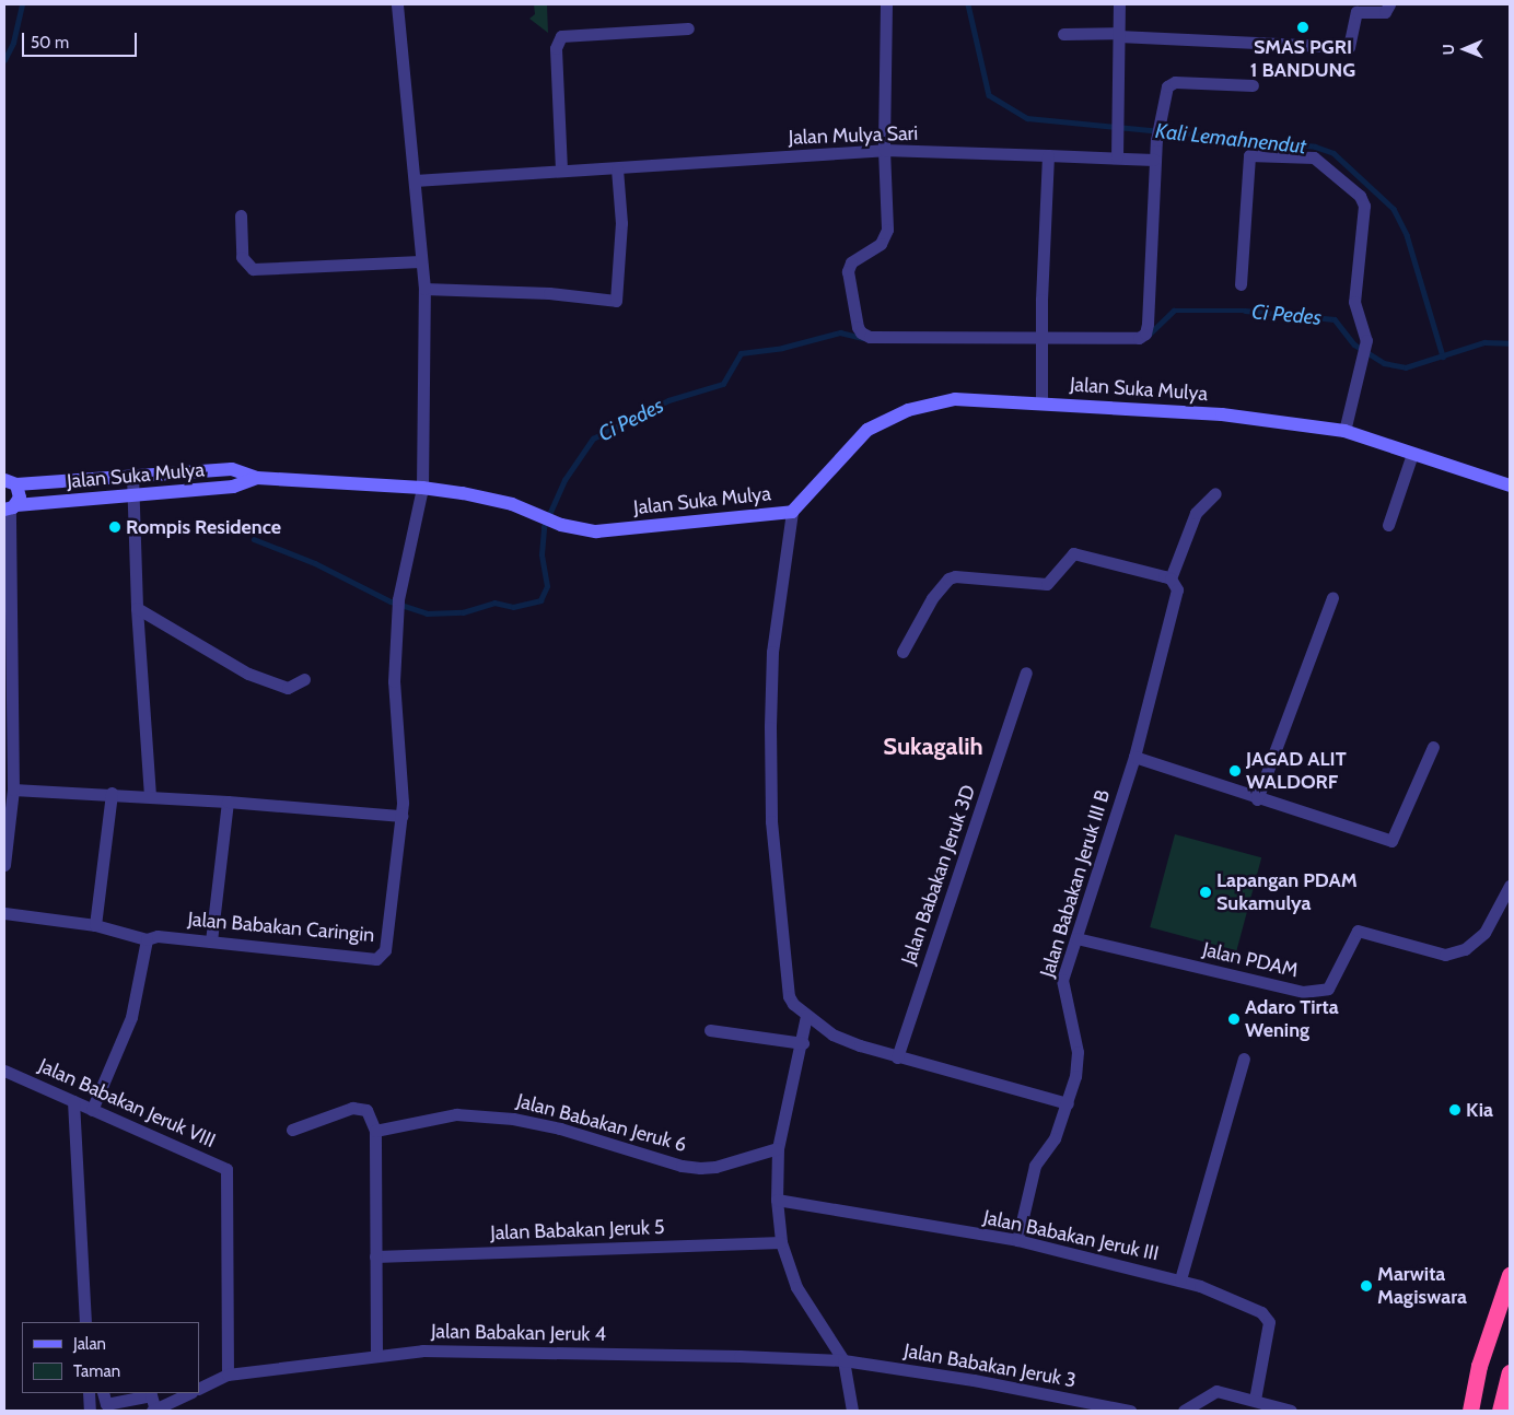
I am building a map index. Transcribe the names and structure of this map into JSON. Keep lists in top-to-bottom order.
{
  "streets": {
    "street": [
      "Jalan Mulya Sari",
      "Jalan Suka Mulya",
      "Jalan Babakan Jeruk 3D",
      "Jalan Babakan Jeruk III B",
      "Jalan Babakan Caringin",
      "Jalan PDAM",
      "Jalan Babakan Jeruk VIII",
      "Jalan Babakan Jeruk 6",
      "Jalan Babakan Jeruk 5",
      "Jalan Babakan Jeruk III",
      "Jalan Babakan Jeruk 4",
      "Jalan Babakan Jeruk 3"
    ]
  },
  "crossings": [
    ["Jalan Mulya Sari", "Jalan Babakan Caringin"],
    ["Jalan Suka Mulya", "Jalan Babakan Caringin"],
    ["Jalan Babakan Jeruk III B", "Jalan PDAM"],
    ["Jalan Babakan Jeruk III B", "Jalan Babakan Jeruk III"],
    ["Jalan Babakan Jeruk VIII", "Jalan Babakan Jeruk 4"],
    ["Jalan Babakan Jeruk 4", "Jalan Babakan Jeruk 3"]
  ],
  "districts": ["Sukagalih"],
  "water": ["Kali Lemahnendut", "Ci Pedes"],
  "places": [
    "SMAS PGRI 1 BANDUNG",
    "Rompis Residence",
    "JAGAD ALIT WALDORF",
    "Lapangan PDAM Sukamulya",
    "Adaro Tirta Wening",
    "Kia",
    "Marwita Magiswara"
  ],
  "legend": ["Jalan", "Taman"],
  "scale_bar": "50 m",
  "north": "left"
}
